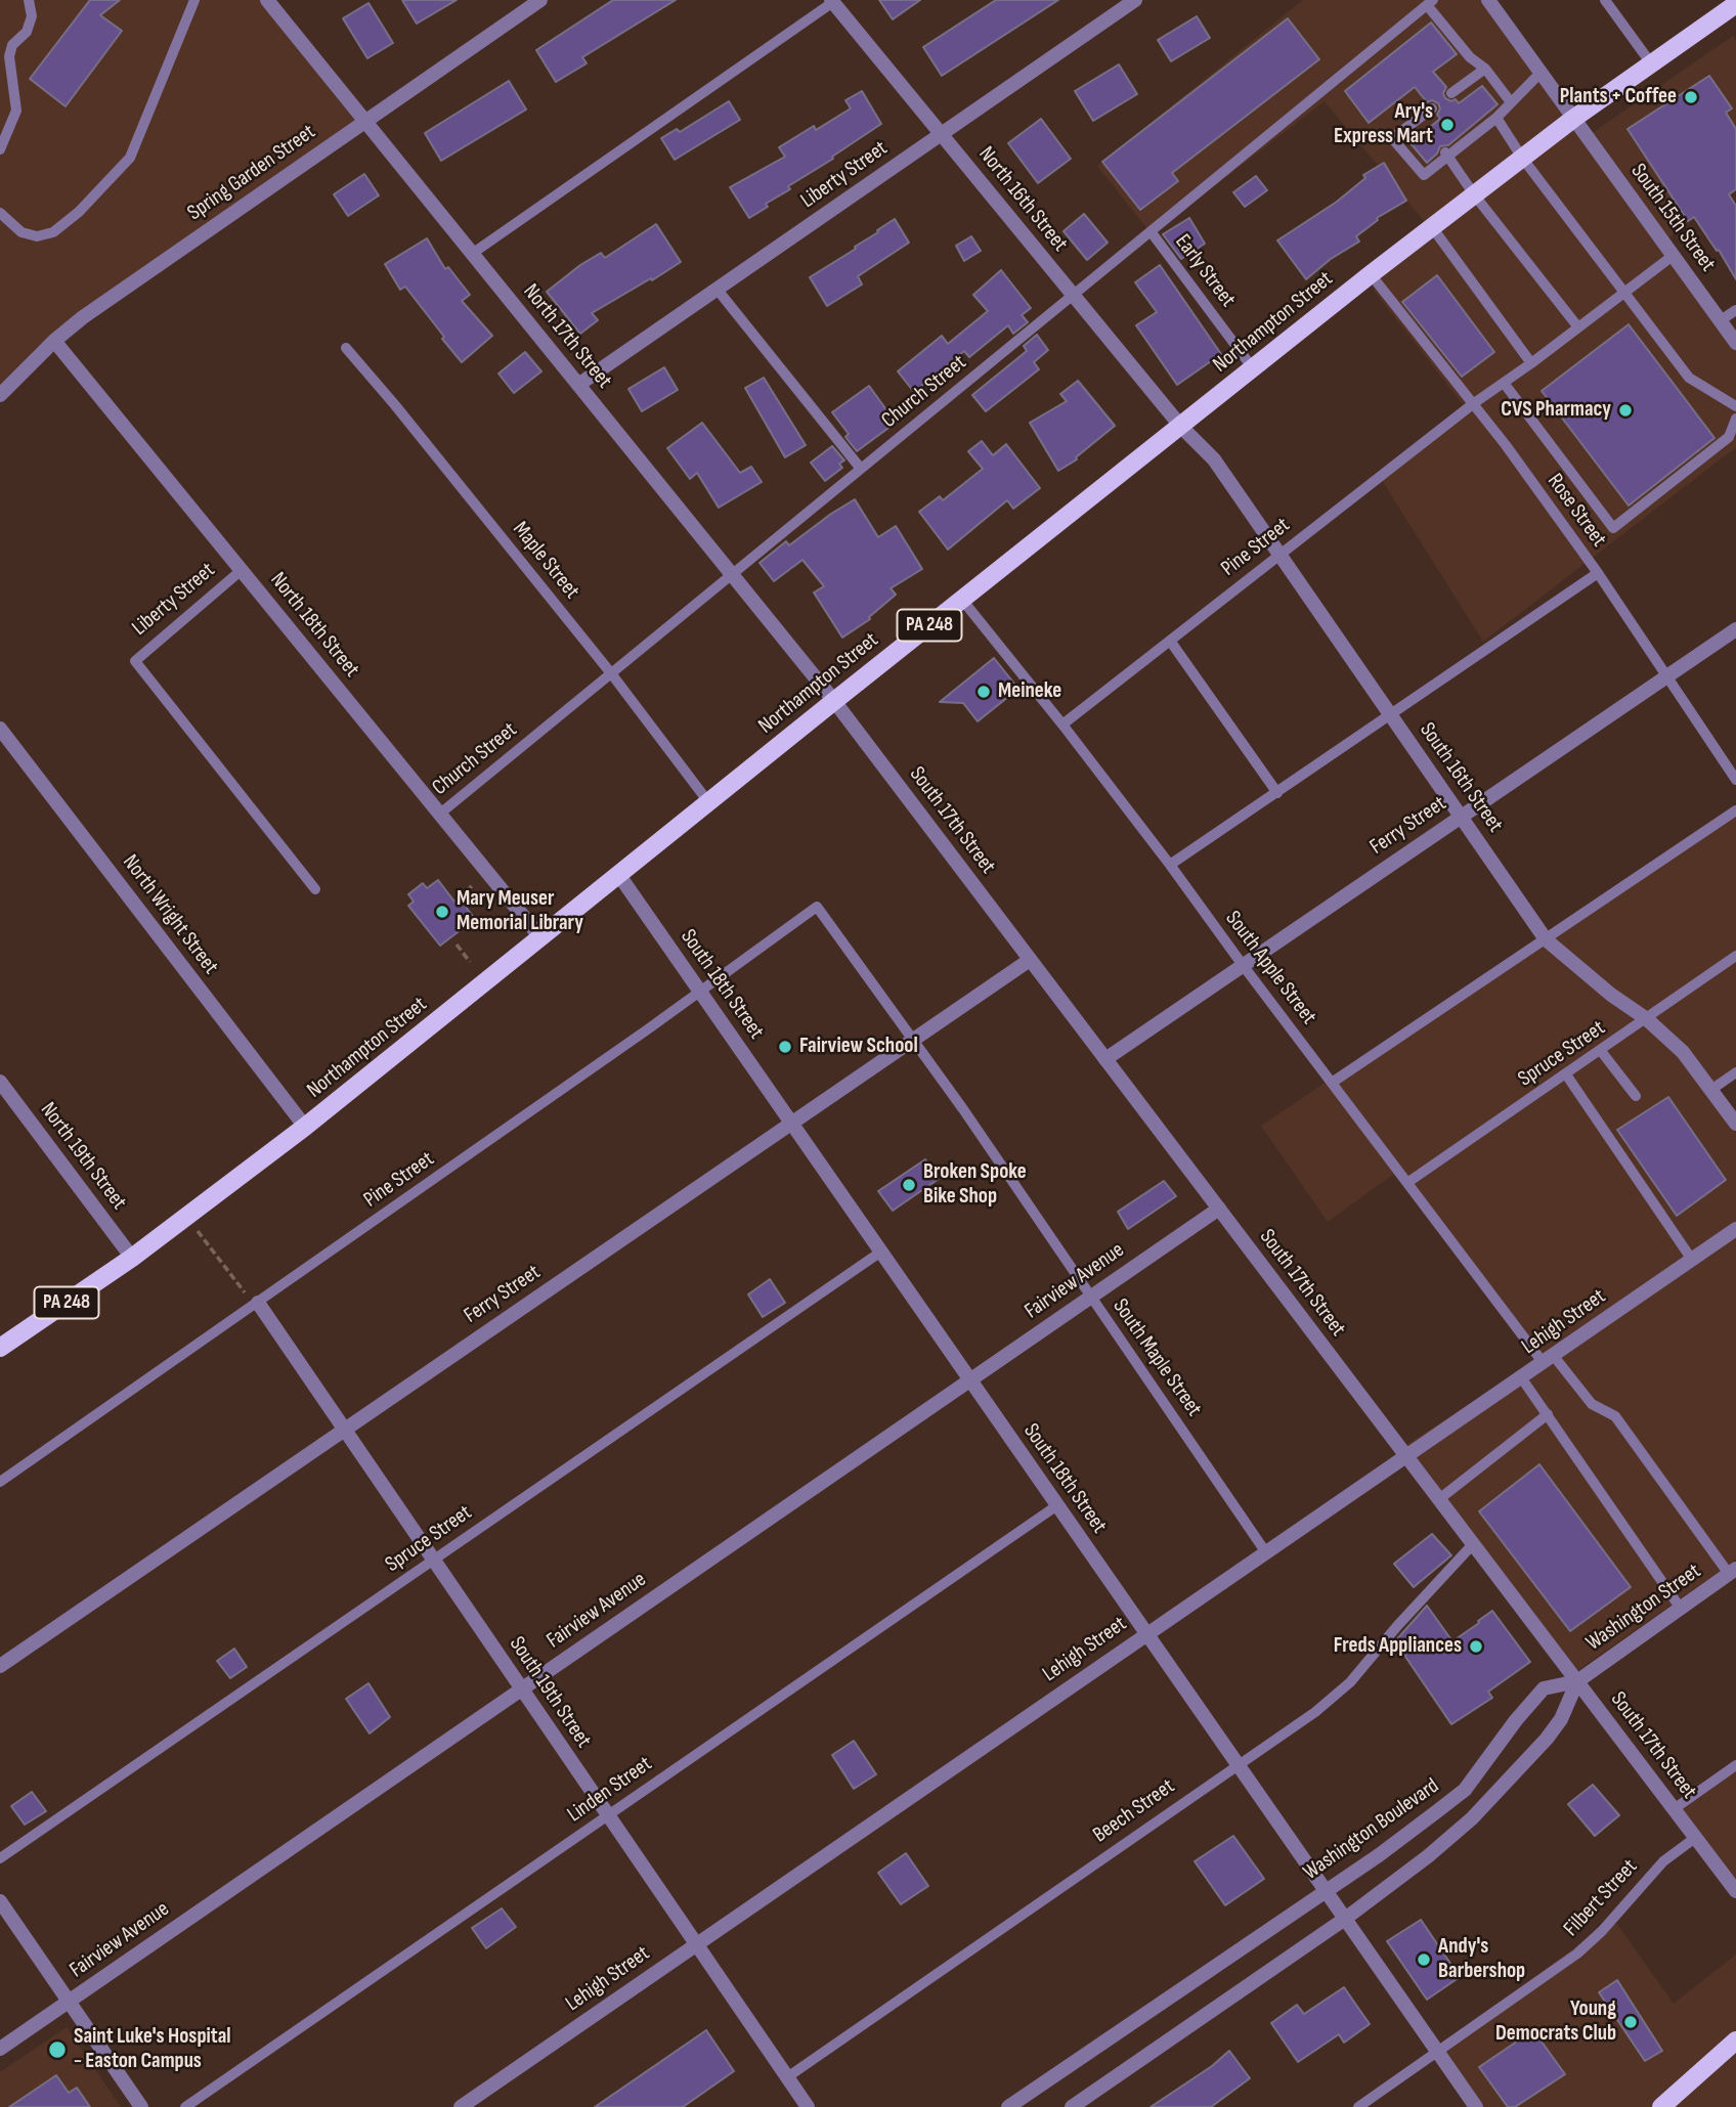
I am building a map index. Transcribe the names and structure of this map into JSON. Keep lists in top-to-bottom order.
{
  "streets": {
    "main road": ["Northampton Street", "PA 248"],
    "street": [
      "Spring Garden Street",
      "Liberty Street",
      "North 16th Street",
      "South 15th Street",
      "North 17th Street",
      "North 18th Street",
      "South 16th Street",
      "South 17th Street",
      "Ferry Street",
      "North Wright Street",
      "South 18th Street",
      "North 19th Street",
      "Fairview Avenue",
      "Lehigh Street",
      "Washington Street",
      "South 19th Street",
      "Washington Boulevard"
    ],
    "lane": [
      "Early Street",
      "Church Street",
      "Rose Street",
      "Pine Street",
      "Maple Street",
      "South Apple Street",
      "Spruce Street",
      "South Maple Street",
      "Linden Street",
      "Beech Street",
      "Filbert Street"
    ]
  },
  "crossings": [
    ["Spring Garden Street", "North 17th Street"],
    ["Spring Garden Street", "North 18th Street"],
    ["Liberty Street", "North 16th Street"],
    ["Liberty Street", "North 17th Street"],
    ["Liberty Street", "North 18th Street"],
    ["North 16th Street", "Northampton Street"],
    ["North 16th Street", "Church Street"],
    ["North 16th Street", "South 16th Street"],
    ["South 15th Street", "Northampton Street"],
    ["South 15th Street", "Pine Street"],
    ["Early Street", "Northampton Street"],
    ["Early Street", "Church Street"],
    ["Northampton Street", "North 17th Street"],
    ["Northampton Street", "Rose Street"],
    ["Northampton Street", "Maple Street"],
    ["Northampton Street", "North 18th Street"],
    ["Northampton Street", "South 16th Street"],
    ["Northampton Street", "South 17th Street"],
    ["Northampton Street", "North Wright Street"],
    ["Northampton Street", "South Apple Street"],
    ["Northampton Street", "South 18th Street"],
    ["Northampton Street", "North 19th Street"],
    ["North 17th Street", "Church Street"],
    ["North 17th Street", "South 17th Street"],
    ["Church Street", "Maple Street"],
    ["Church Street", "North 18th Street"],
    ["Rose Street", "Pine Street"],
    ["Rose Street", "Ferry Street"],
    ["Pine Street", "South 16th Street"],
    ["Pine Street", "South Apple Street"],
    ["Pine Street", "South 18th Street"],
    ["Pine Street", "South Maple Street"],
    ["Pine Street", "South 19th Street"],
    ["South 16th Street", "Ferry Street"],
    ["South 16th Street", "Spruce Street"],
    ["South 17th Street", "Ferry Street"],
    ["South 17th Street", "Fairview Avenue"],
    ["South 17th Street", "Lehigh Street"],
    ["South 17th Street", "Washington Street"],
    ["South 17th Street", "Beech Street"],
    ["South 17th Street", "Washington Boulevard"],
    ["South 17th Street", "Filbert Street"],
    ["Ferry Street", "South Apple Street"],
    ["Ferry Street", "South 18th Street"],
    ["Ferry Street", "South Maple Street"],
    ["Ferry Street", "South 19th Street"],
    ["South Apple Street", "Spruce Street"],
    ["South Apple Street", "Lehigh Street"],
    ["South Apple Street", "Washington Street"],
    ["South 18th Street", "Spruce Street"],
    ["South 18th Street", "Fairview Avenue"],
    ["South 18th Street", "Lehigh Street"],
    ["South 18th Street", "Linden Street"],
    ["South 18th Street", "Beech Street"],
    ["South 18th Street", "Washington Boulevard"],
    ["South 18th Street", "Filbert Street"],
    ["Spruce Street", "South 19th Street"],
    ["Fairview Avenue", "South Maple Street"],
    ["Fairview Avenue", "South 19th Street"],
    ["Lehigh Street", "South Maple Street"],
    ["Lehigh Street", "South 19th Street"],
    ["Washington Street", "Washington Boulevard"],
    ["South 19th Street", "Linden Street"],
    ["South 19th Street", "Beech Street"]
  ],
  "places": [
    "Plants + Coffee",
    "Ary's Express Mart",
    "CVS Pharmacy",
    "Meineke",
    "Mary Meuser Memorial Library",
    "Fairview School",
    "Broken Spoke Bike Shop",
    "Freds Appliances",
    "Andy's Barbershop",
    "Young Democrats Club",
    "Saint Luke's Hospital - Easton Campus"
  ]
}
